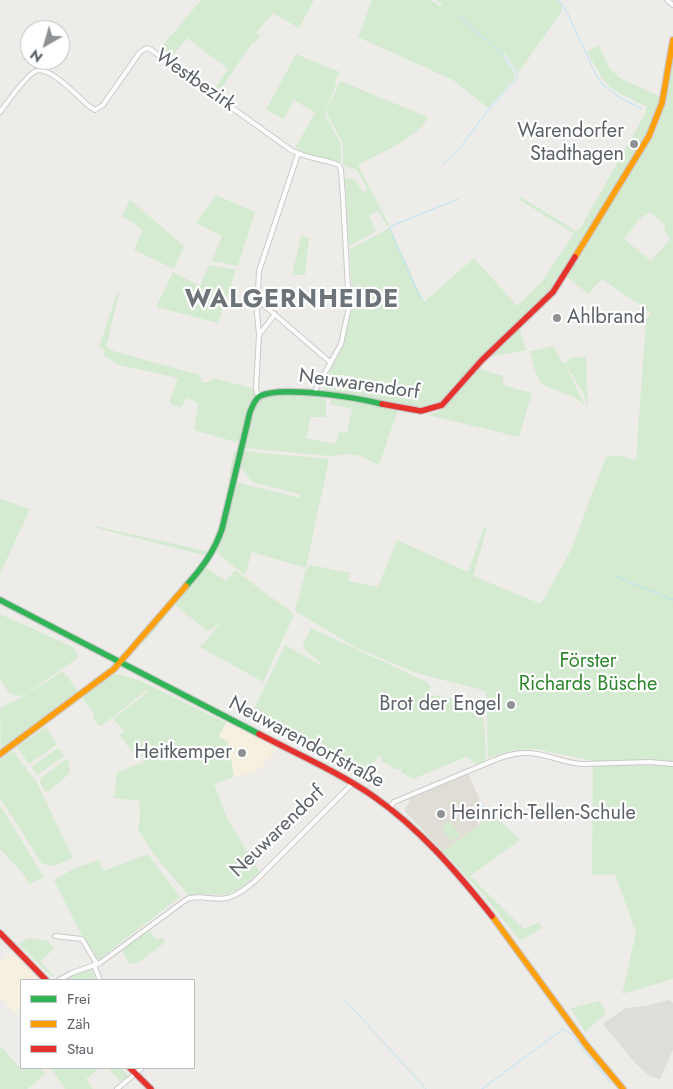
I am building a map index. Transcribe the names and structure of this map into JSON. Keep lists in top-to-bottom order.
{
  "streets": {
    "street": ["Westbezirk", "Neuwarendorf", "Neuwarendorfstraße"]
  },
  "crossings": [
    ["Neuwarendorf", "Neuwarendorfstraße"]
  ],
  "districts": ["WALGERNHEIDE"],
  "parks": ["Förster Richards Büsche"],
  "places": [
    "Warendorfer Stadthagen",
    "Ahlbrand",
    "Brot der Engel",
    "Heitkemper",
    "Heinrich-Tellen-Schule"
  ],
  "legend": ["Frei", "Zäh", "Stau"],
  "north": "bottom left"
}
